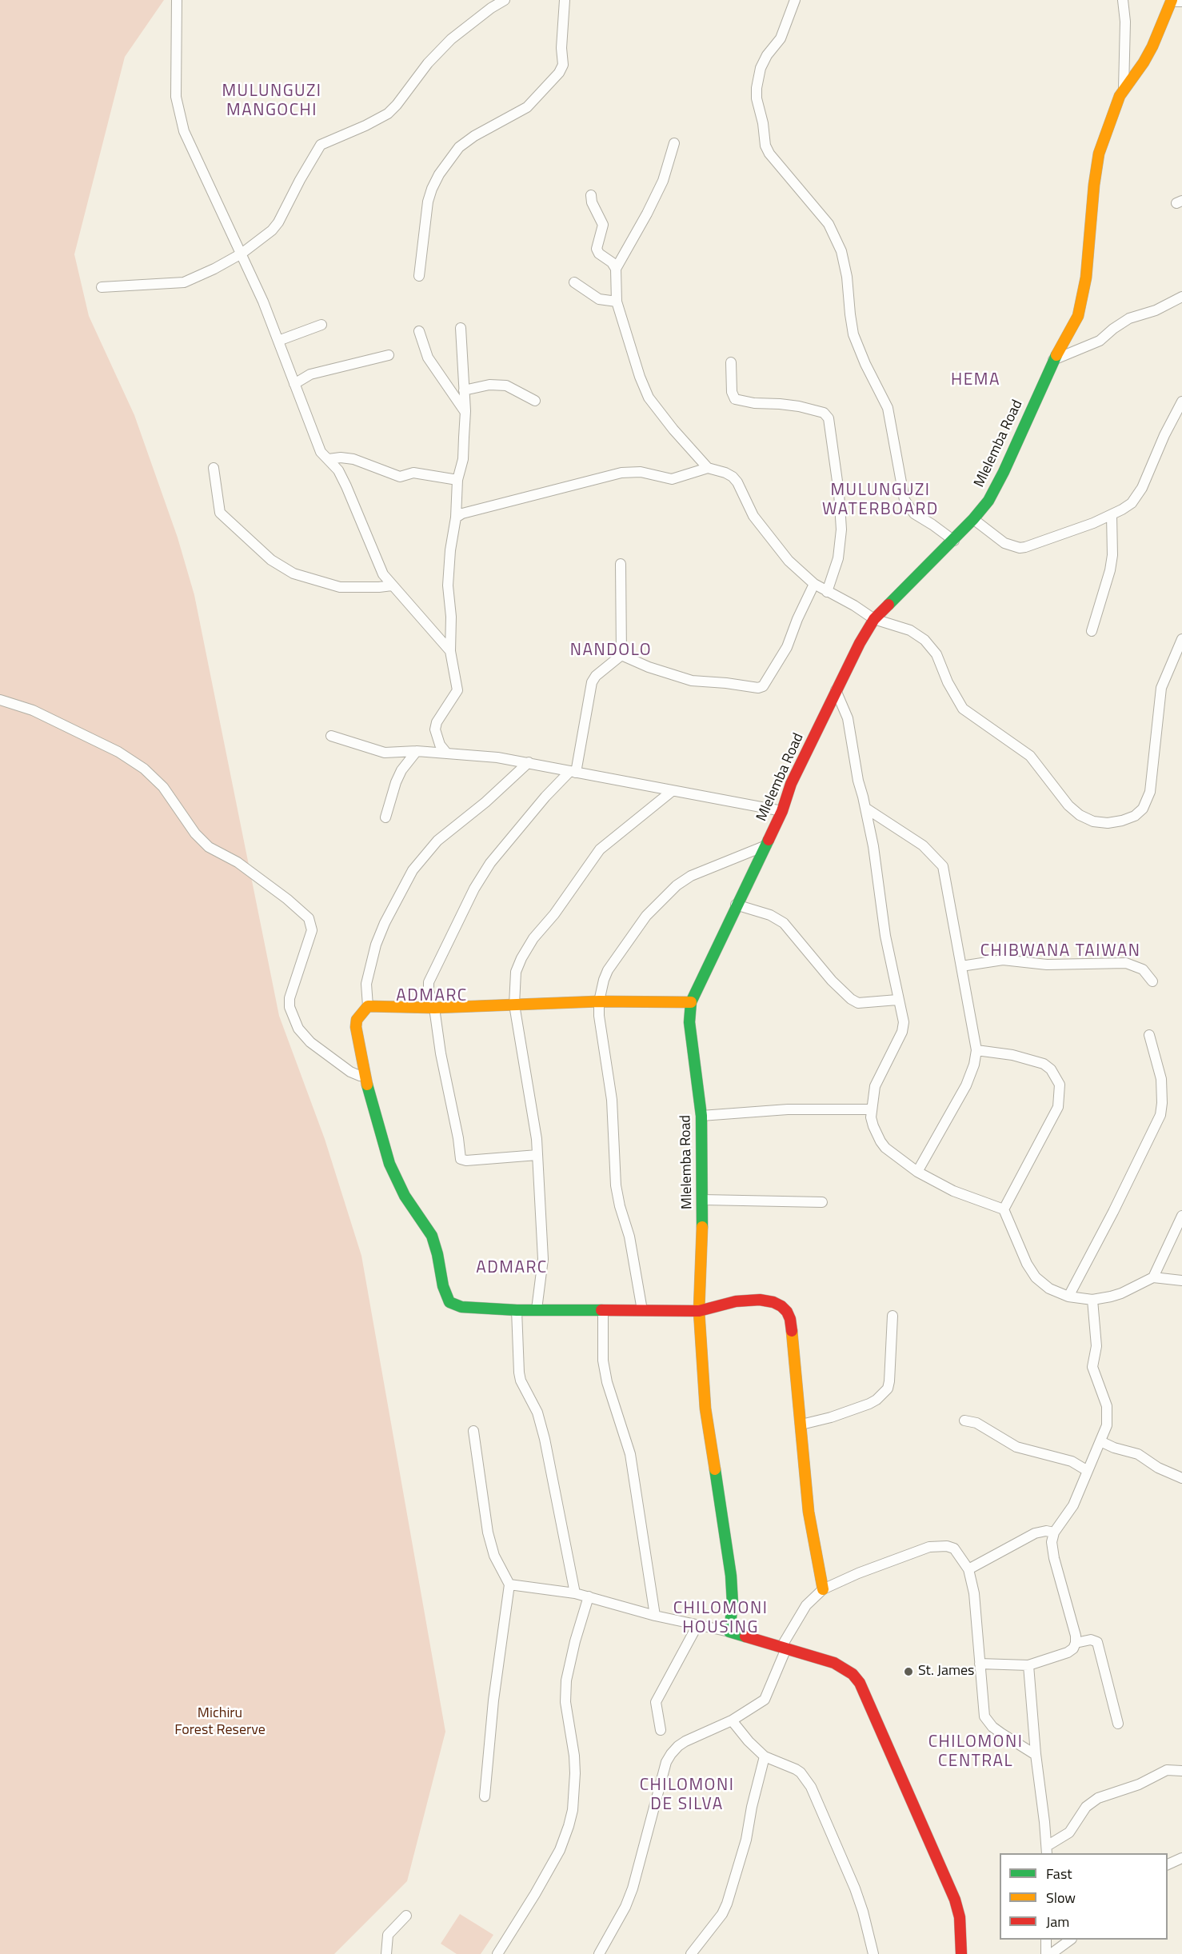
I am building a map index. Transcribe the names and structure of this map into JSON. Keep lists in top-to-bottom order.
{
  "streets": {
    "street": ["Mlelemba Road"]
  },
  "districts": [
    "MULUNGUZI MANGOCHI",
    "HEMA",
    "MULUNGUZI WATERBOARD",
    "NANDOLO",
    "CHIBWANA TAIWAN",
    "ADMARC",
    "ADMARC",
    "CHILOMONI HOUSING",
    "CHILOMONI CENTRAL",
    "CHILOMONI DE SILVA"
  ],
  "parks": ["Michiru Forest Reserve"],
  "places": ["St. James"],
  "legend": ["Fast", "Slow", "Jam"]
}
